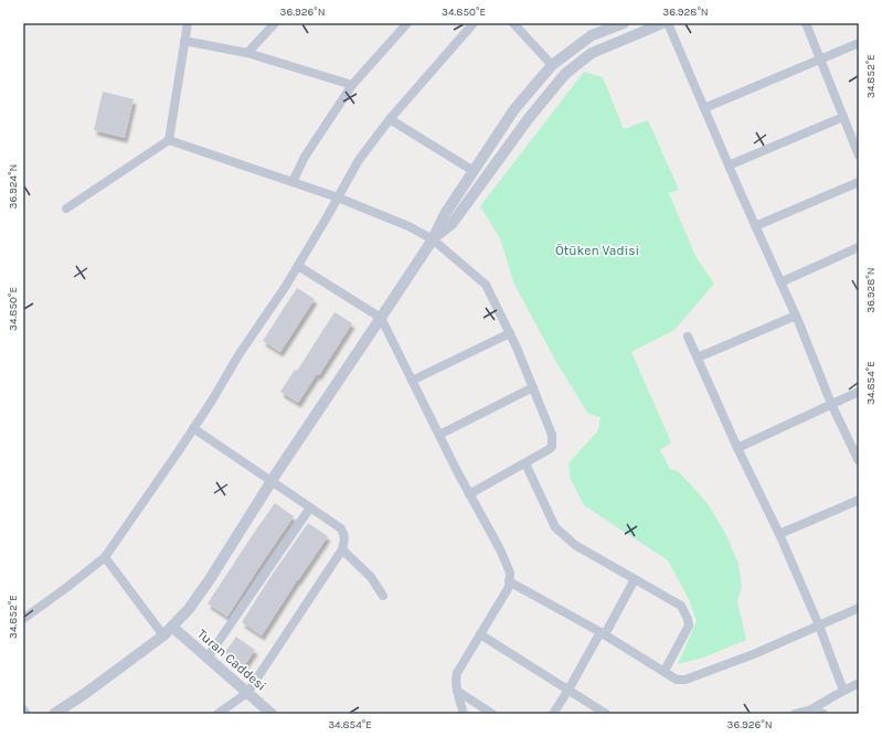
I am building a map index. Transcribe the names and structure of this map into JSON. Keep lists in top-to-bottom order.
{
  "streets": {
    "street": ["Turan Caddesi"]
  },
  "parks": ["Ötüken Vadisi"],
  "coordinates": [
    "36.926°N",
    "34.850°E",
    "36.928°N",
    "34.852°E",
    "36.924°N",
    "34.854°E"
  ]
}
